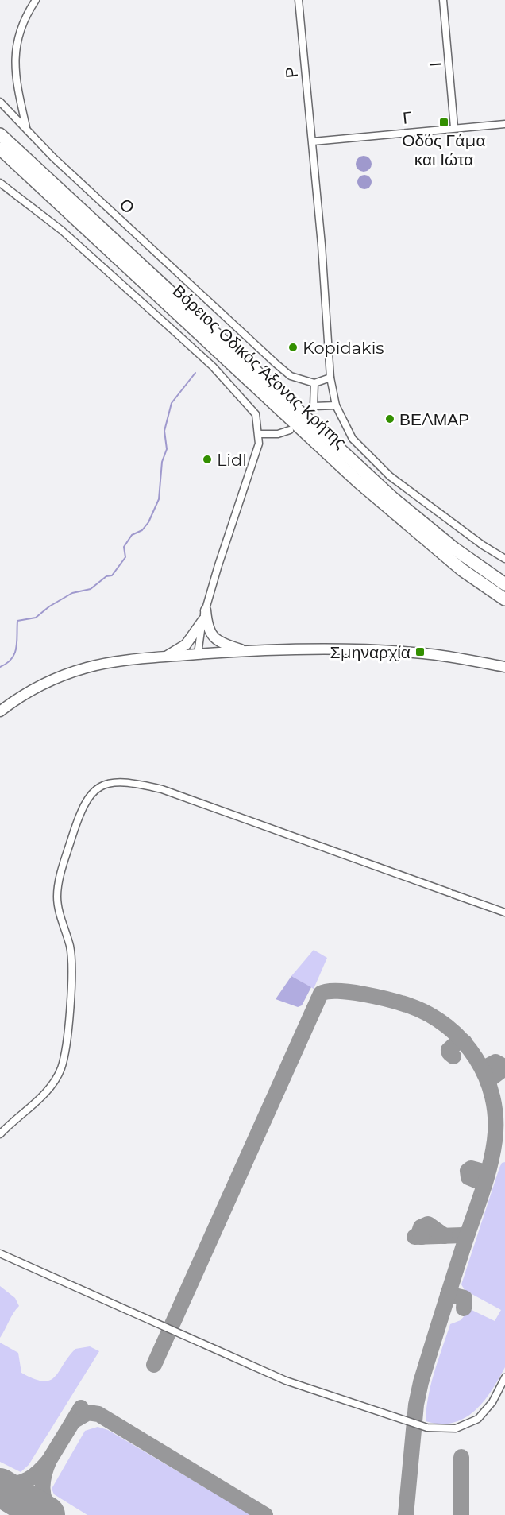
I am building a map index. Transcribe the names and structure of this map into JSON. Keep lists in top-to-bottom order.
{
  "streets": {
    "highway": ["Βόρειος Οδικός Άξονας Κρήτης"],
    "street": [
      "Ι",
      "Ρ",
      "Γ",
      "Ο"
    ]
  },
  "crossings": [
    ["Ι", "Γ"],
    ["Ρ", "Γ"]
  ],
  "places": {
    "transit": ["Οδός Γάμα και Ιώτα", "Σμηναρχία"],
    "other": ["Kopidakis", "ΒΕΛΜΑΡ", "Lidl"]
  }
}
